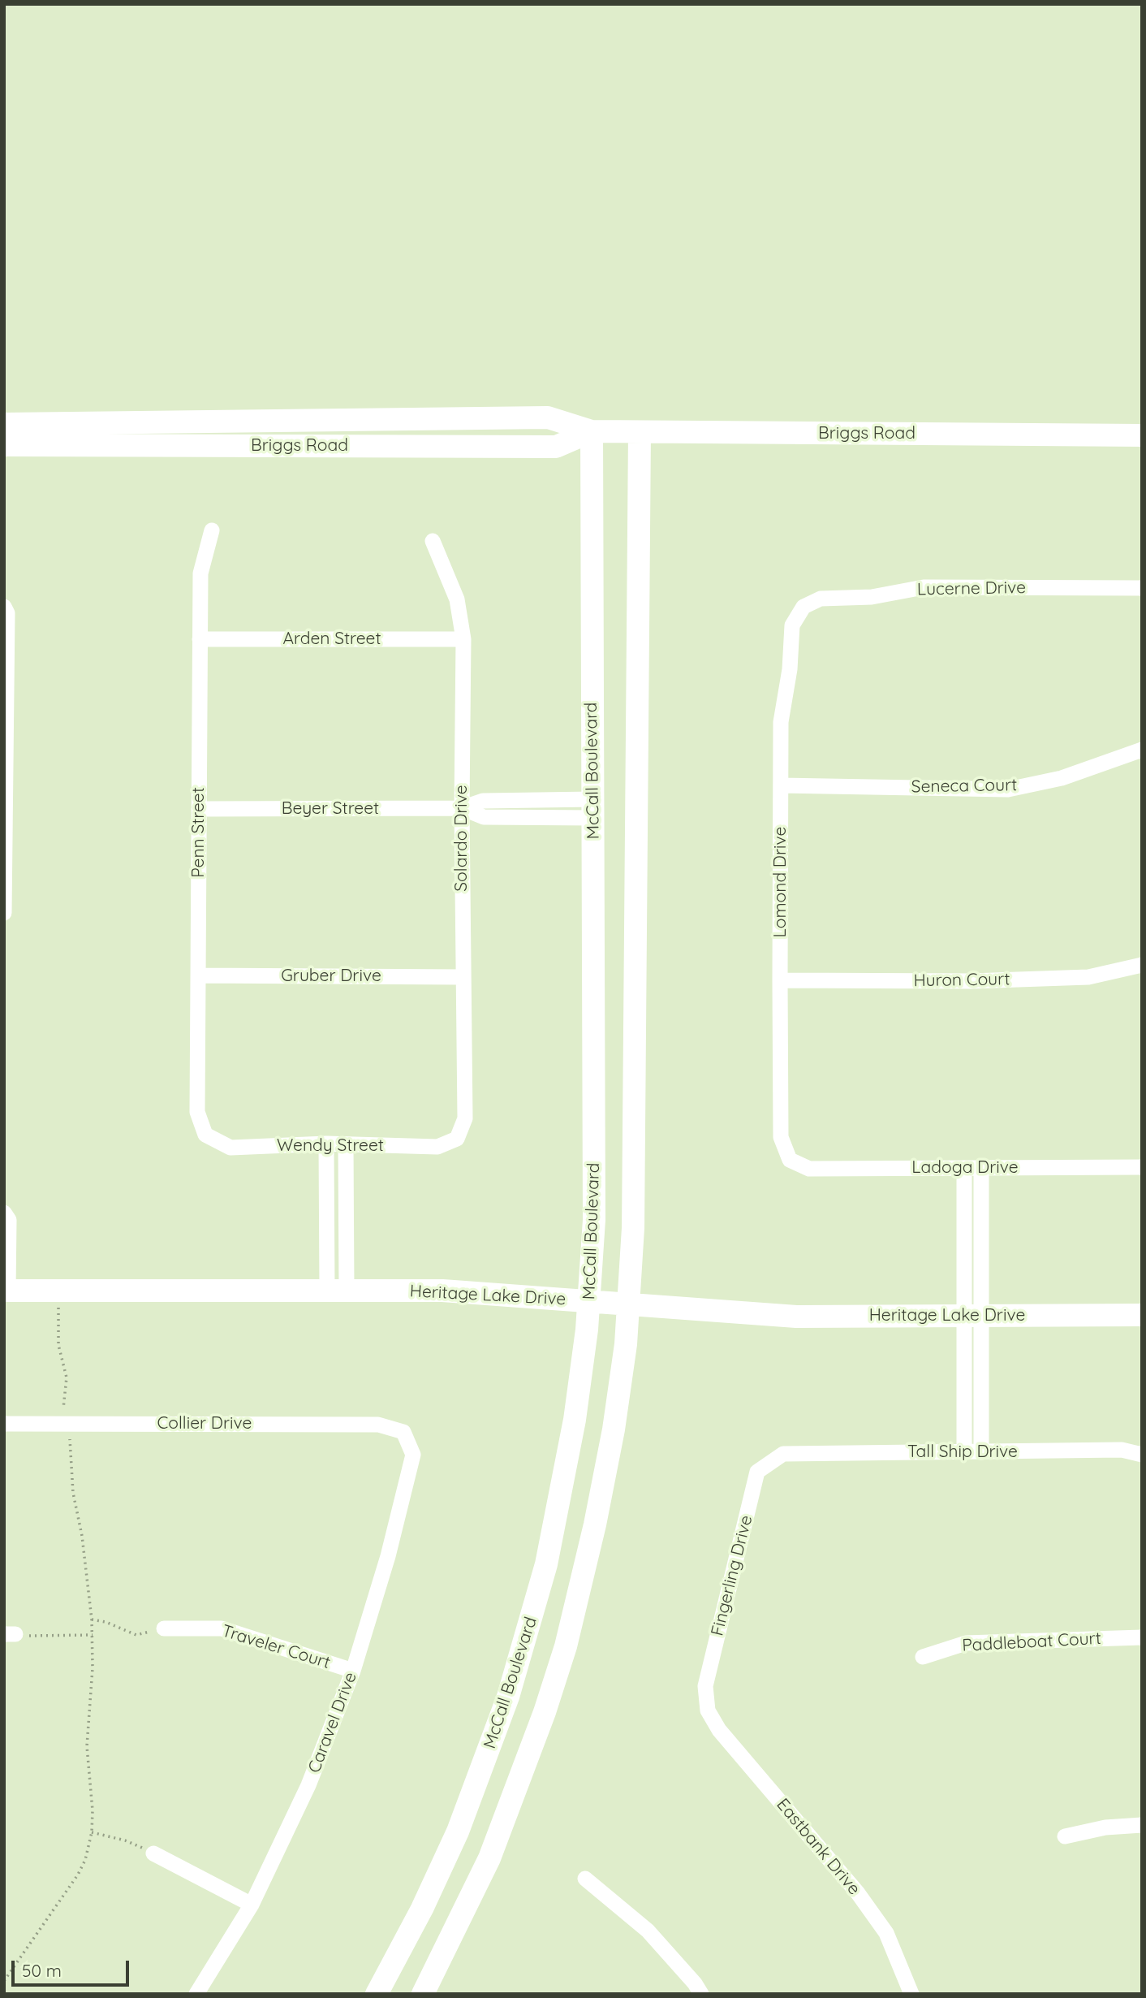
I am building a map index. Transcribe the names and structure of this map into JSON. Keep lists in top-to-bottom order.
{
  "streets": {
    "main road": ["Briggs Road", "McCall Boulevard", "Heritage Lake Drive"],
    "street": [
      "Lucerne Drive",
      "Arden Street",
      "Seneca Court",
      "Beyer Street",
      "Penn Street",
      "Solardo Drive",
      "Lomond Drive",
      "Gruber Drive",
      "Huron Court",
      "Wendy Street",
      "Ladoga Drive",
      "Collier Drive",
      "Tall Ship Drive",
      "Fingerling Drive",
      "Paddleboat Court",
      "Traveler Court",
      "Caravel Drive",
      "Eastbank Drive"
    ]
  },
  "crossings": [
    ["Briggs Road", "McCall Boulevard"],
    ["Lucerne Drive", "Lomond Drive"],
    ["Arden Street", "Penn Street"],
    ["Arden Street", "Solardo Drive"],
    ["McCall Boulevard", "Beyer Street"],
    ["McCall Boulevard", "Heritage Lake Drive"],
    ["Seneca Court", "Lomond Drive"],
    ["Beyer Street", "Penn Street"],
    ["Beyer Street", "Solardo Drive"],
    ["Penn Street", "Gruber Drive"],
    ["Penn Street", "Wendy Street"],
    ["Solardo Drive", "Gruber Drive"],
    ["Solardo Drive", "Wendy Street"],
    ["Lomond Drive", "Huron Court"],
    ["Lomond Drive", "Ladoga Drive"],
    ["Collier Drive", "Caravel Drive"],
    ["Tall Ship Drive", "Fingerling Drive"],
    ["Fingerling Drive", "Eastbank Drive"],
    ["Traveler Court", "Caravel Drive"]
  ],
  "scale_bar": "50 m"
}
